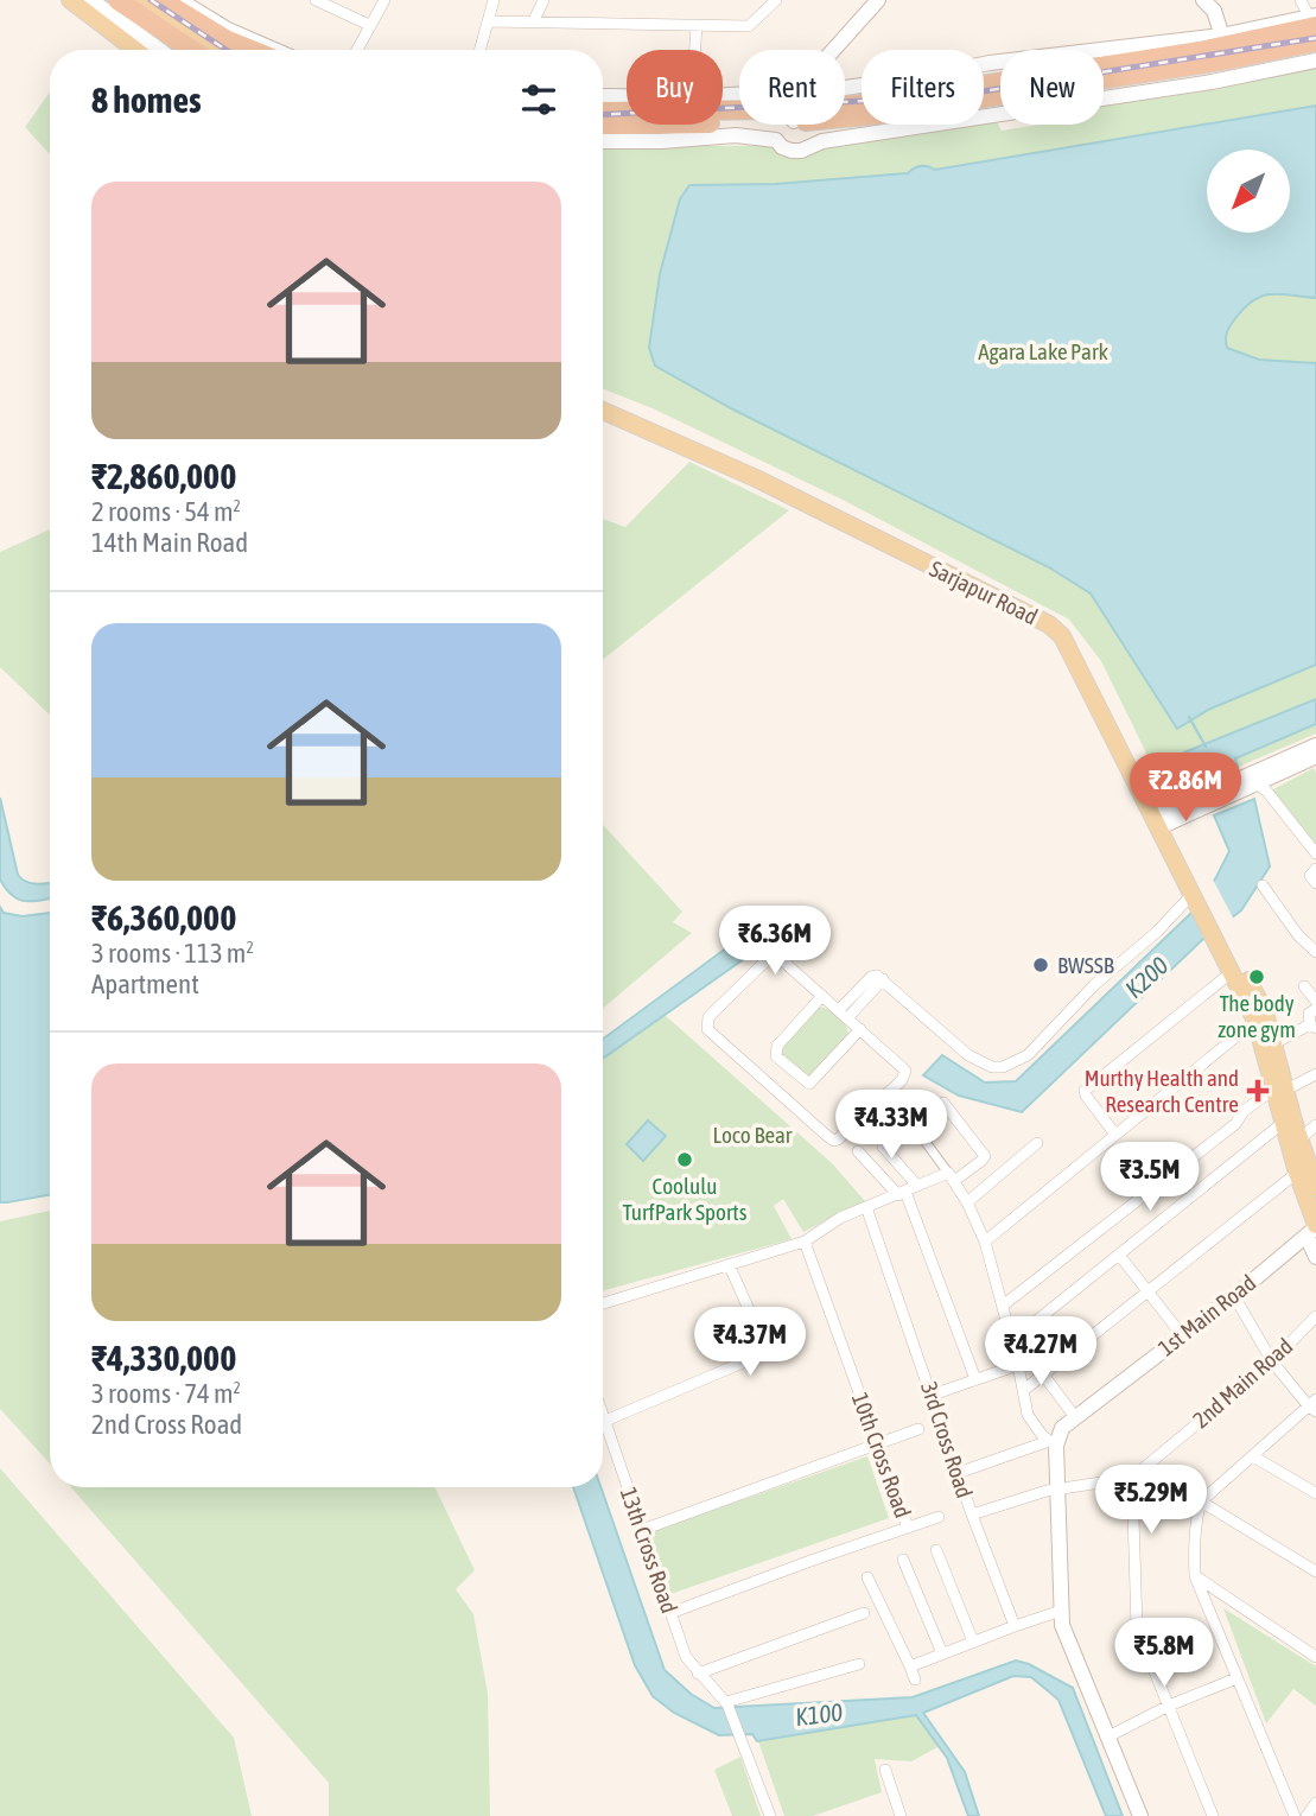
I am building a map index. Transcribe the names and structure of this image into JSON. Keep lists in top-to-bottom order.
{
  "streets": {
    "main road": ["Sarjapur Road"],
    "street": [
      "1st Main Road",
      "2nd Main Road",
      "3rd Cross Road",
      "10th Cross Road",
      "13th Cross Road"
    ]
  },
  "crossings": [
    ["Sarjapur Road", "1st Main Road"]
  ],
  "water": ["K200", "K100"],
  "parks": ["Agara Lake Park", "Loco Bear"],
  "places": {
    "other": ["BWSSB", "The body zone gym", "Coolulu TurfPark Sports"],
    "health": ["Murthy Health and Research Centre"]
  },
  "north": "bottom left",
  "page": {
    "chip": [
      "Buy",
      "Rent",
      "Filters",
      "New"
    ],
    "heading": "8 homes",
    "list": [
      {
        "name": "₹2,860,000",
        "note": "2 rooms · 54 m² · 14th Main Road"
      },
      {
        "name": "₹6,360,000",
        "note": "3 rooms · 113 m² · Apartment"
      },
      {
        "name": "₹4,330,000",
        "note": "3 rooms · 74 m² · 2nd Cross Road"
      }
    ],
    "price": [
      "₹2.86M",
      "₹6.36M",
      "₹4.33M",
      "₹3.5M",
      "₹4.37M",
      "₹4.27M",
      "₹5.29M",
      "₹5.8M"
    ]
  }
}
